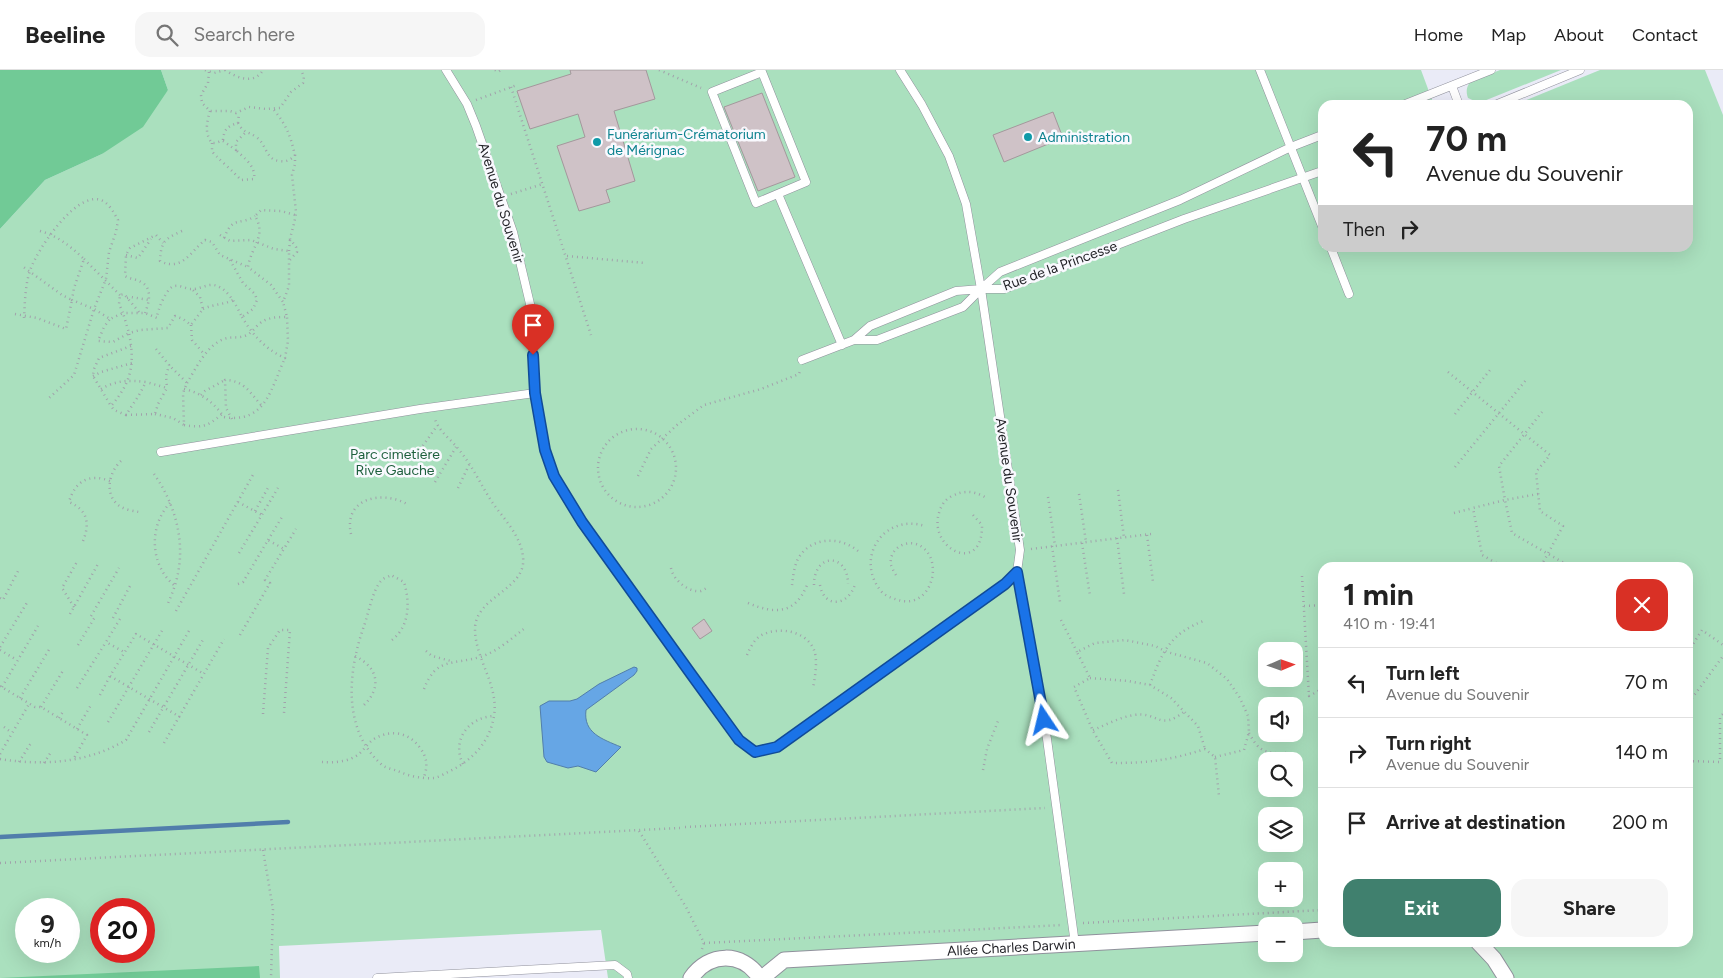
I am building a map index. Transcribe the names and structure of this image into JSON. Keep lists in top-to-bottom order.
{
  "streets": {
    "street": ["Allée Charles Darwin"],
    "lane": ["Avenue du Souvenir", "Rue de la Princesse"]
  },
  "crossings": [
    ["Avenue du Souvenir", "Rue de la Princesse"]
  ],
  "parks": ["Parc cimetière Rive Gauche"],
  "places": ["Administration", "Funérarium-Crématorium de Mérignac"],
  "north": "right",
  "page": {
    "header": "Beeline",
    "search": "Search here",
    "nav": [
      "Home",
      "Map",
      "About",
      "Contact"
    ],
    "turn": ["70 m", "Avenue du Souvenir"],
    "then": "Then",
    "heading": ["1 min", "410 m · 19:41"],
    "map_buttons": ["+", "−"],
    "list": [
      {
        "name": "Turn left",
        "note": "Avenue du Souvenir",
        "value": "70 m"
      },
      {
        "name": "Turn right",
        "note": "Avenue du Souvenir",
        "value": "140 m"
      },
      {
        "name": "Arrive at destination",
        "value": "200 m"
      }
    ],
    "buttons": ["Exit", "Share"],
    "speed": "9 km/h",
    "limit": "20"
  }
}
